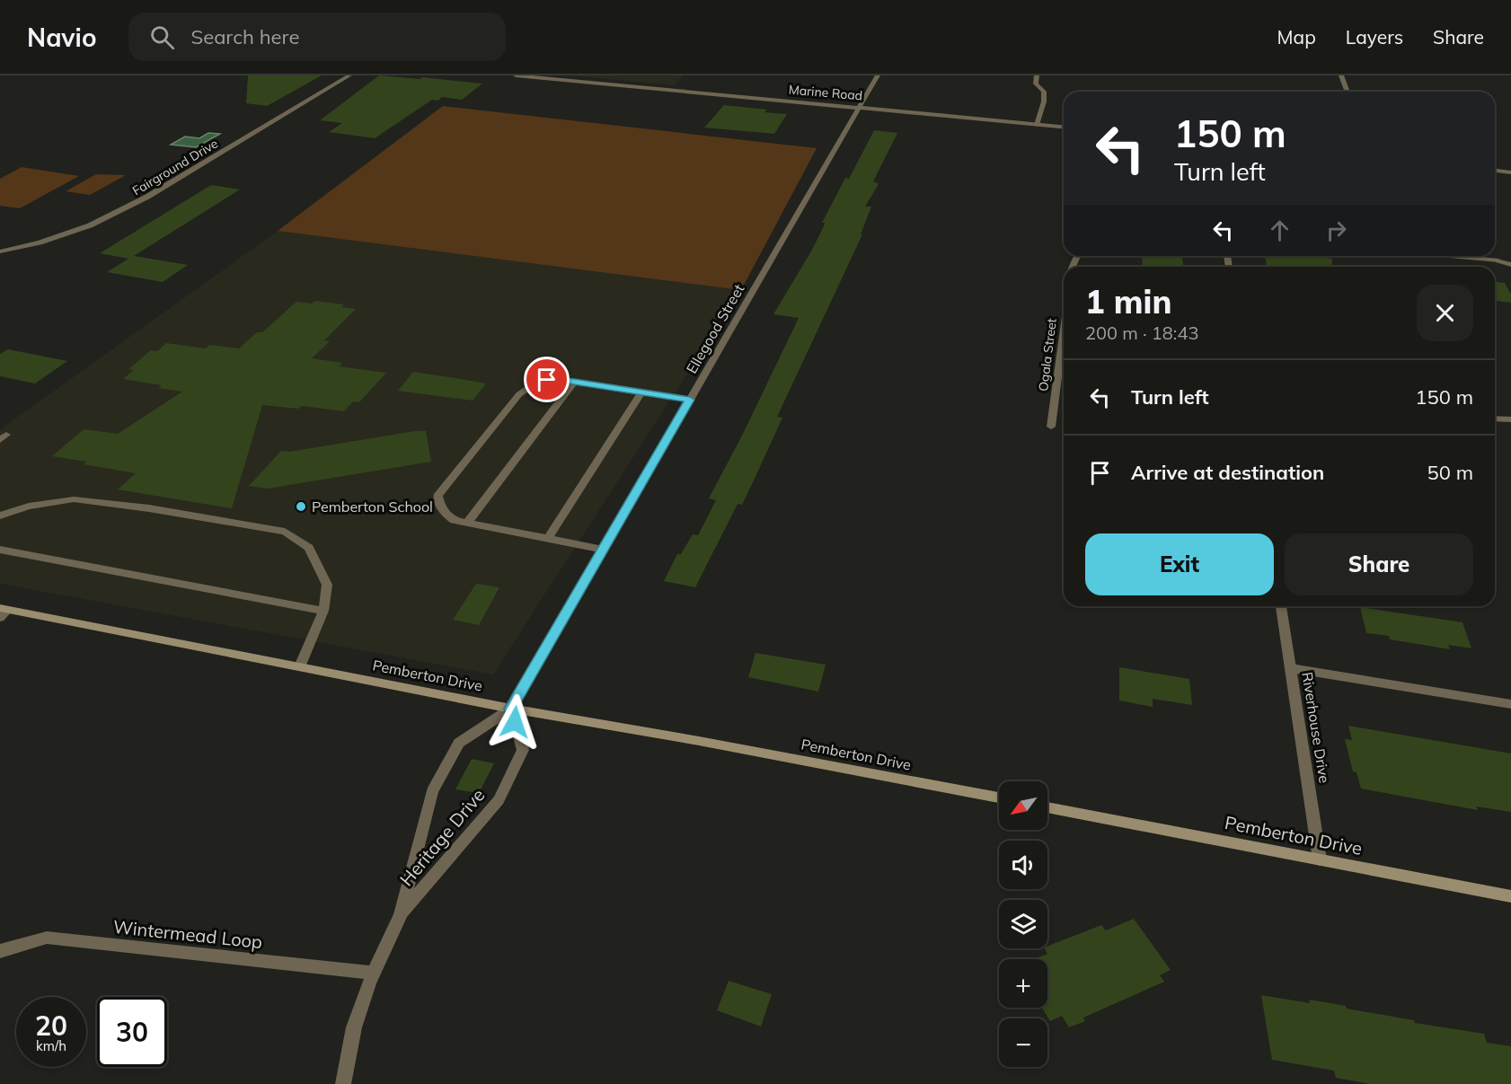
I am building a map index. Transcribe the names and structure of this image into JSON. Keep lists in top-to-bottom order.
{
  "streets": {
    "street": [
      "Marine Road",
      "Fairground Drive",
      "Ellegood Street",
      "Ogala Street",
      "Pemberton Drive",
      "Riverhouse Drive",
      "Heritage Drive",
      "Wintermead Loop"
    ]
  },
  "crossings": [
    ["Marine Road", "Ellegood Street"],
    ["Ellegood Street", "Pemberton Drive"],
    ["Ellegood Street", "Heritage Drive"],
    ["Pemberton Drive", "Riverhouse Drive"],
    ["Pemberton Drive", "Heritage Drive"],
    ["Heritage Drive", "Wintermead Loop"]
  ],
  "places": ["Pemberton School"],
  "north": "bottom left",
  "page": {
    "header": "Navio",
    "search": "Search here",
    "nav": ["Map", "Layers", "Share"],
    "turn": ["150 m", "Turn left"],
    "heading": ["1 min", "200 m · 18:43"],
    "list": [
      {
        "name": "Turn left",
        "value": "150 m"
      },
      {
        "name": "Arrive at destination",
        "value": "50 m"
      }
    ],
    "buttons": ["Exit", "Share"],
    "map_buttons": ["+", "−"],
    "speed": "20 km/h",
    "limit": "30"
  }
}
